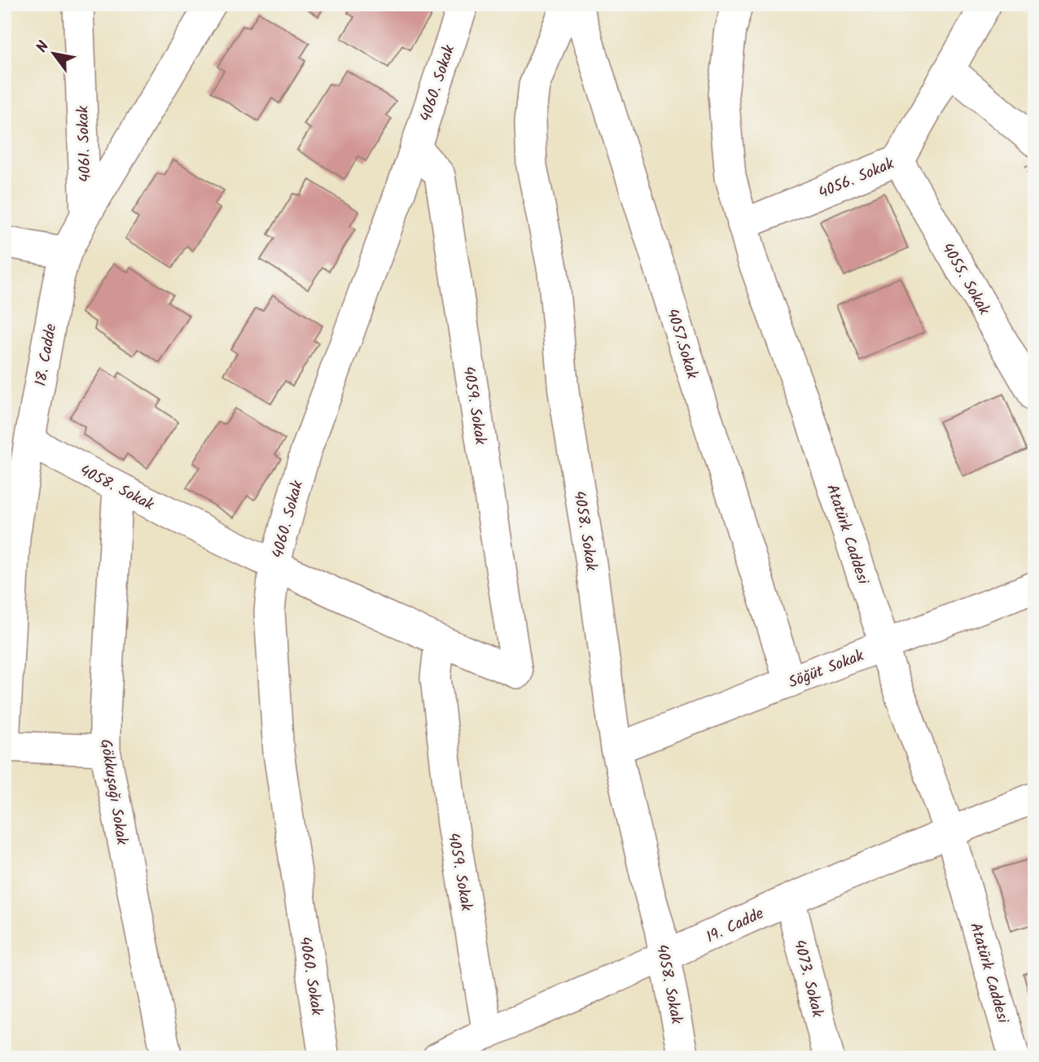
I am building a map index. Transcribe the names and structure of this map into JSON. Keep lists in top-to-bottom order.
{
  "streets": {
    "street": [
      "4060. Sokak",
      "4061. Sokak",
      "4056. Sokak",
      "4055. Sokak",
      "4057.Sokak",
      "18. Cadde",
      "4059. Sokak",
      "4058. Sokak",
      "Atatürk Caddesi",
      "Söğüt Sokak",
      "Gökkuşağı Sokak",
      "19. Cadde",
      "4073. Sokak"
    ]
  },
  "crossings": [
    ["4060. Sokak", "4059. Sokak"],
    ["4060. Sokak", "4058. Sokak"],
    ["4061. Sokak", "18. Cadde"],
    ["4056. Sokak", "4055. Sokak"],
    ["4056. Sokak", "Atatürk Caddesi"],
    ["4057.Sokak", "Söğüt Sokak"],
    ["18. Cadde", "4058. Sokak"],
    ["4059. Sokak", "4058. Sokak"],
    ["4059. Sokak", "19. Cadde"],
    ["4058. Sokak", "Söğüt Sokak"],
    ["4058. Sokak", "Gökkuşağı Sokak"],
    ["4058. Sokak", "19. Cadde"],
    ["Atatürk Caddesi", "Söğüt Sokak"],
    ["Atatürk Caddesi", "19. Cadde"],
    ["19. Cadde", "4073. Sokak"]
  ],
  "north": "top left"
}
